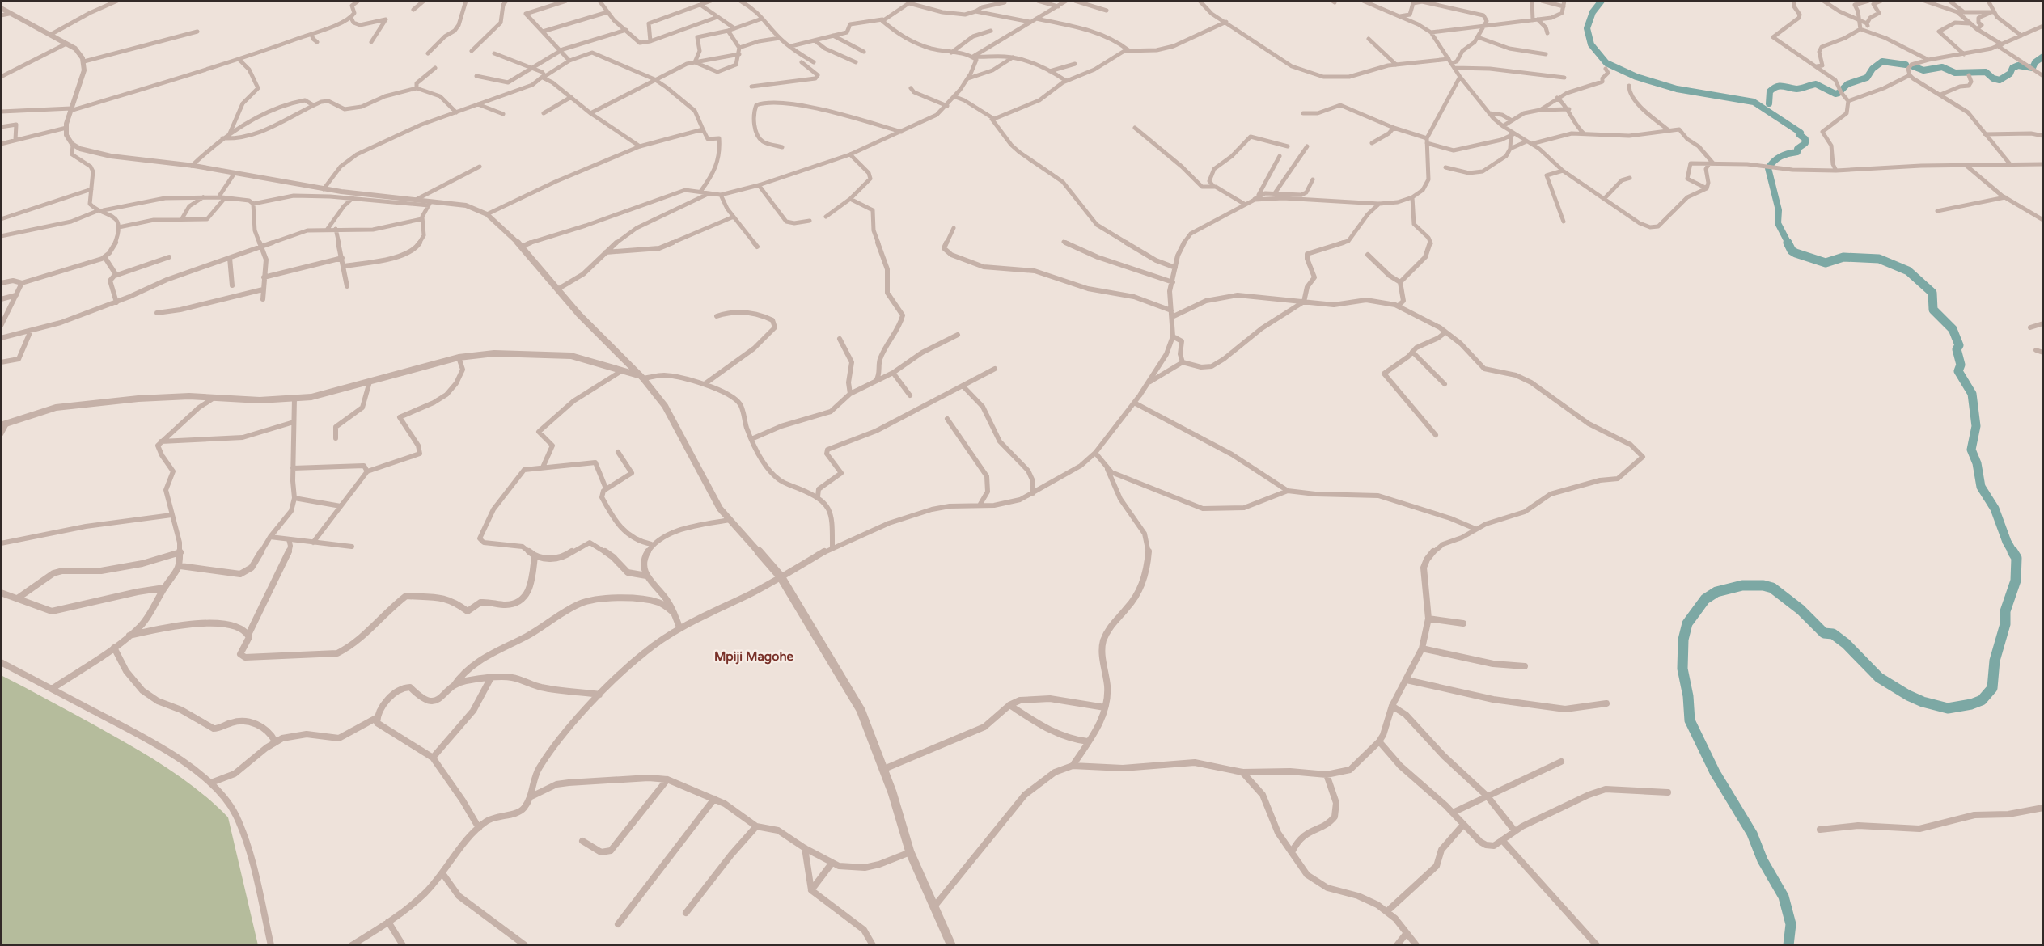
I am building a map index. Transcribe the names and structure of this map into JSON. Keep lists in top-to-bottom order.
{
  "districts": ["Mpiji Magohe"]
}
